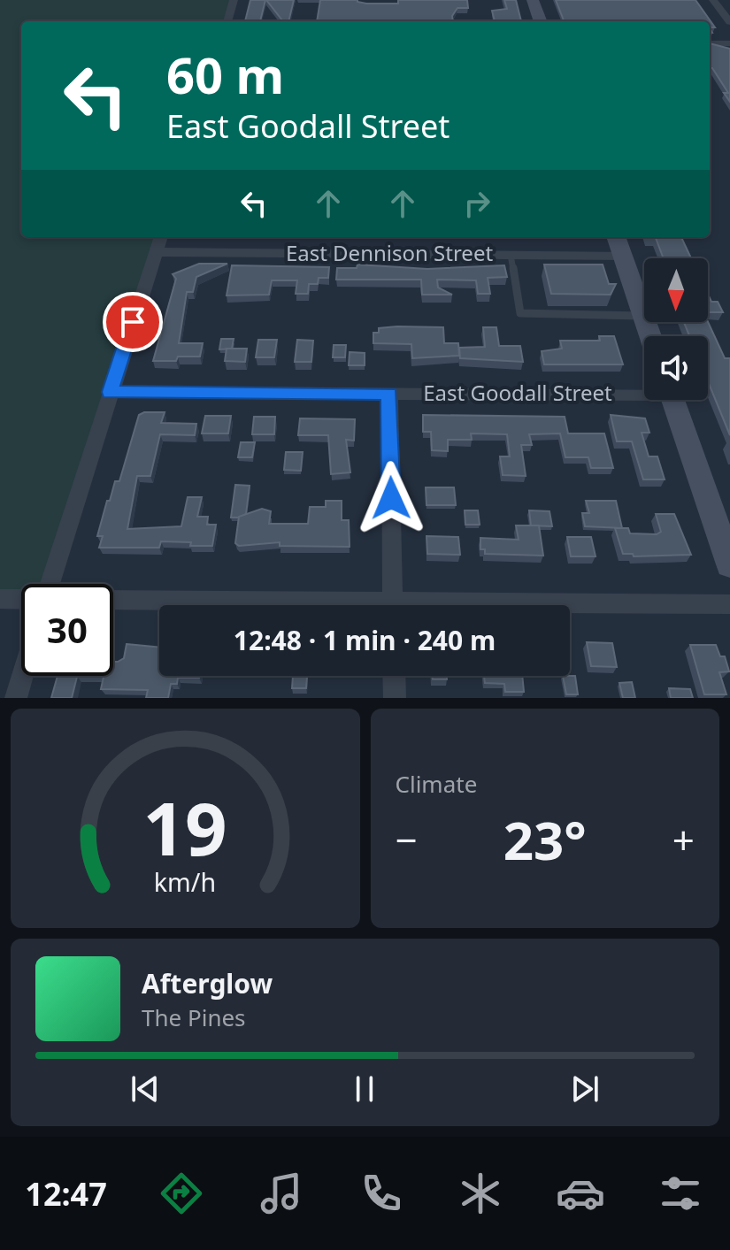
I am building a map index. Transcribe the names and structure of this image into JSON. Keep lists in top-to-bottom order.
{
  "streets": {
    "street": ["East Dennison Street", "East Goodall Street"]
  },
  "north": "bottom",
  "page": {
    "turn": ["60 m", "East Goodall Street"],
    "limit": "30",
    "trip": "12:48 · 1 min · 240 m",
    "tile": "Climate",
    "heat": ["−", "23°", "+"],
    "song": ["Afterglow", "The Pines"],
    "tabs": "12:47",
    "gauge": ["19", "km/h"]
  }
}
